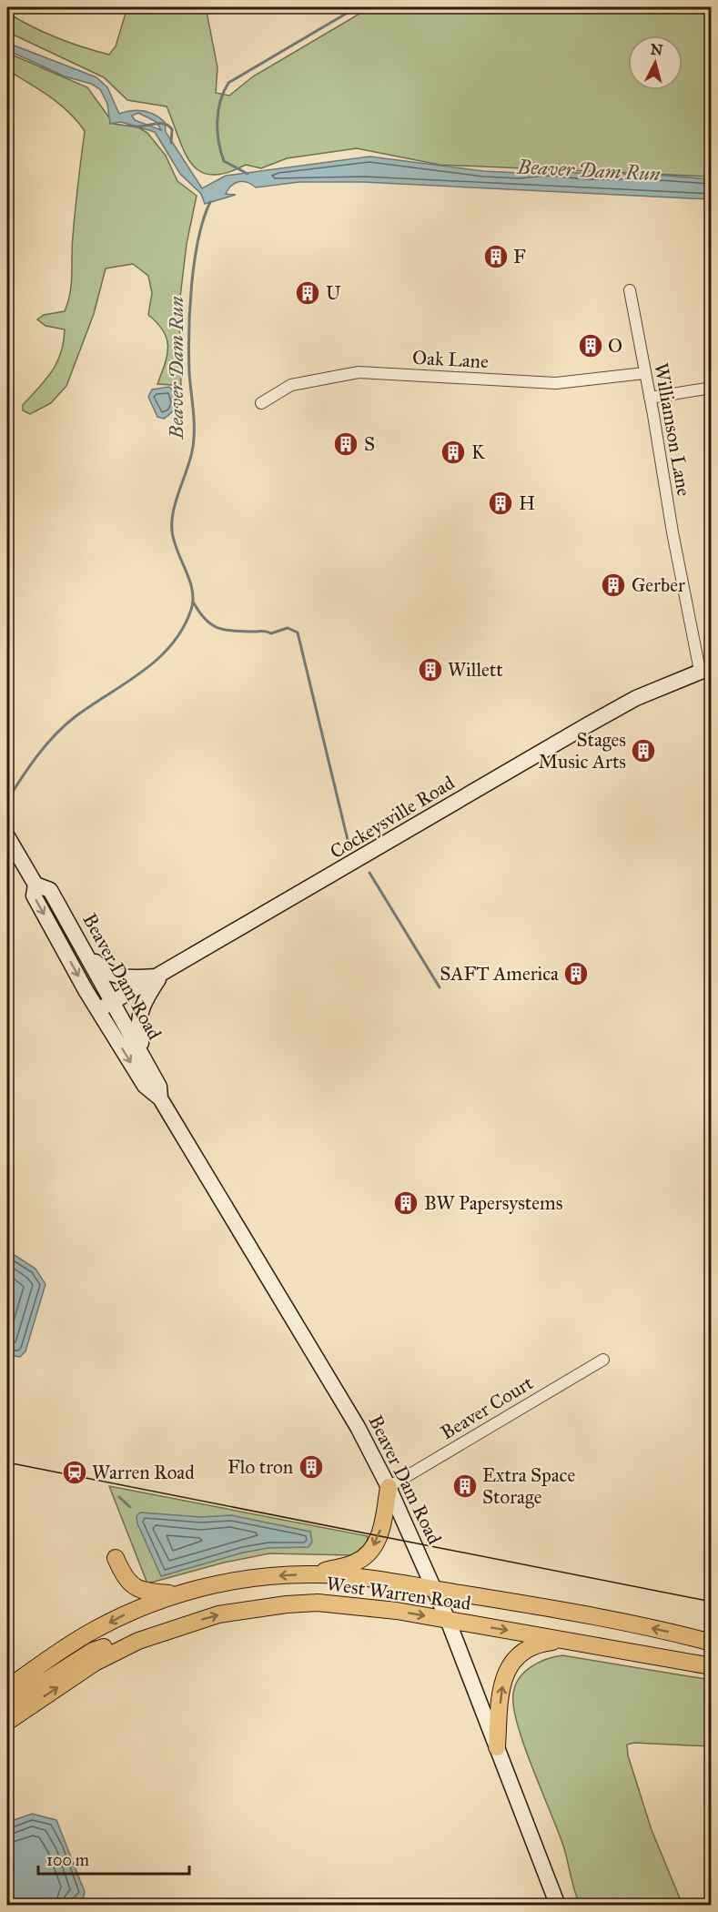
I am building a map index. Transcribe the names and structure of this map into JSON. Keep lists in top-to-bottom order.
{
  "streets": {
    "main road": ["Cockeysville Road", "Beaver Dam Road", "West Warren Road"],
    "street": ["Oak Lane", "Williamson Lane", "Beaver Court"]
  },
  "crossings": [
    ["Oak Lane", "Williamson Lane"],
    ["Williamson Lane", "Cockeysville Road"],
    ["Cockeysville Road", "Beaver Dam Road"],
    ["Beaver Dam Road", "Beaver Court"],
    ["Beaver Dam Road", "West Warren Road"]
  ],
  "water": ["Beaver Dam Run"],
  "places": {
    "building": [
      "F",
      "U",
      "O",
      "S",
      "K",
      "H",
      "Gerber",
      "Willett",
      "Stages Music Arts",
      "SAFT America",
      "BW Papersystems",
      "Flo tron",
      "Extra Space Storage"
    ],
    "station": ["Warren Road"]
  },
  "scale_bar": "100 m",
  "north": "top"
}
